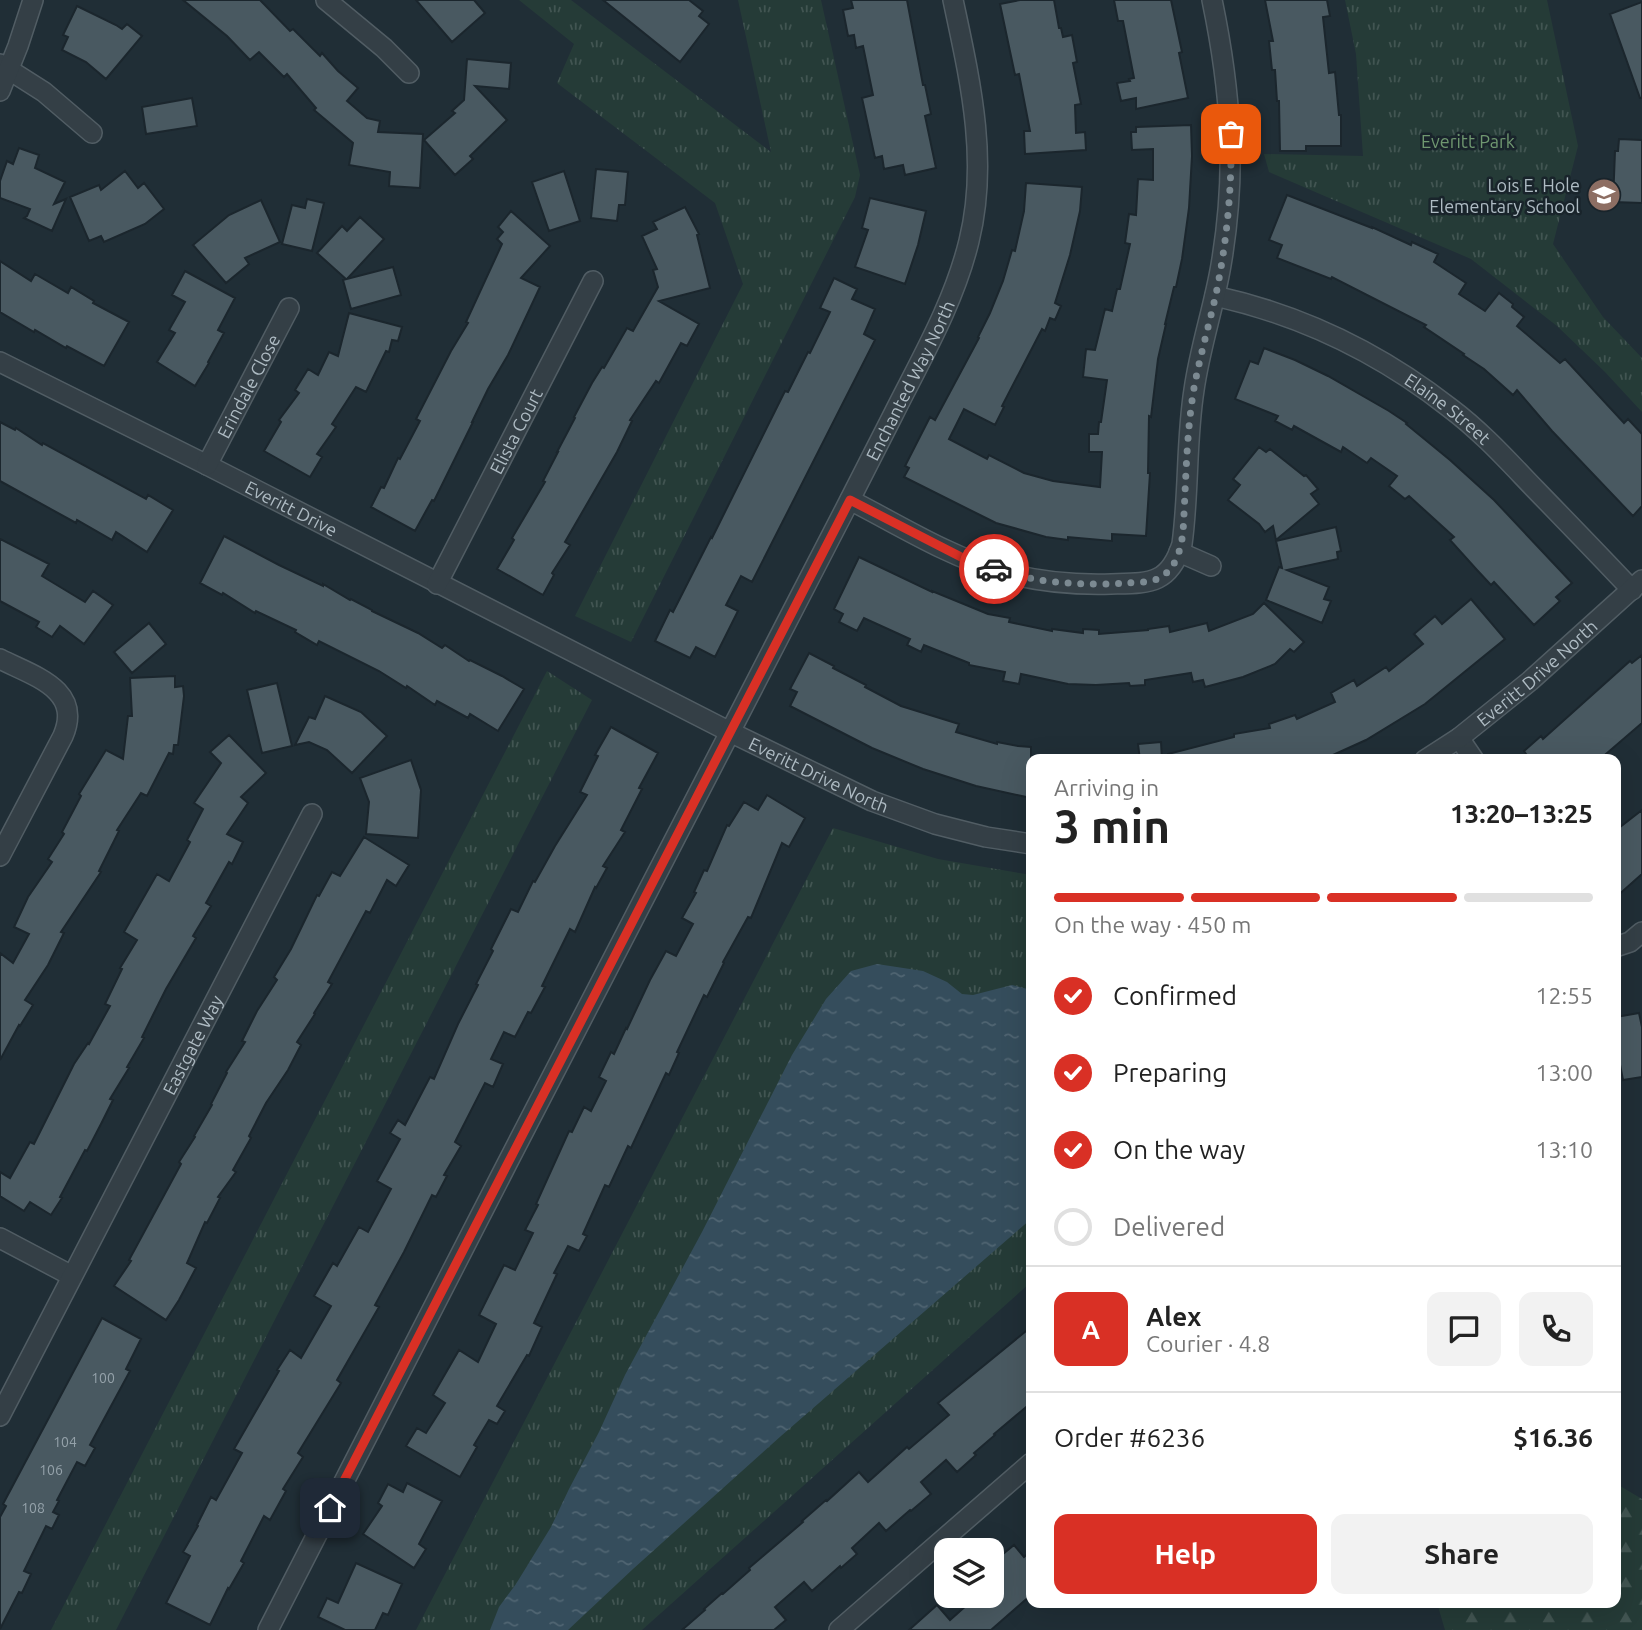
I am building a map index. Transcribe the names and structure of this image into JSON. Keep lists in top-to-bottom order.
{
  "streets": {
    "street": [
      "Enchanted Way North",
      "Erindale Close",
      "Elaine Street",
      "Elista Court",
      "Everitt Drive",
      "Everitt Drive North",
      "Eastgate Way"
    ]
  },
  "crossings": [
    ["Enchanted Way North", "Everitt Drive North"],
    ["Erindale Close", "Everitt Drive"],
    ["Elaine Street", "Everitt Drive North"],
    ["Elista Court", "Everitt Drive"],
    ["Everitt Drive", "Everitt Drive North"]
  ],
  "parks": ["Everitt Park"],
  "places": {
    "school or university": ["Lois E. Hole Elementary School"]
  },
  "house_numbers": [
    "100",
    "104",
    "106",
    "108"
  ],
  "page": {
    "heading": ["3 min", "Arriving in", "13:20–13:25"],
    "panel": [
      "Alex",
      "Courier · 4.8",
      "Order #6236",
      "$16.36"
    ],
    "bar": "On the way · 450 m",
    "list": [
      ["Confirmed", "12:55"],
      ["Preparing", "13:00"],
      ["On the way", "13:10"],
      "Delivered"
    ],
    "round": "A",
    "buttons": ["Help", "Share"]
  }
}
